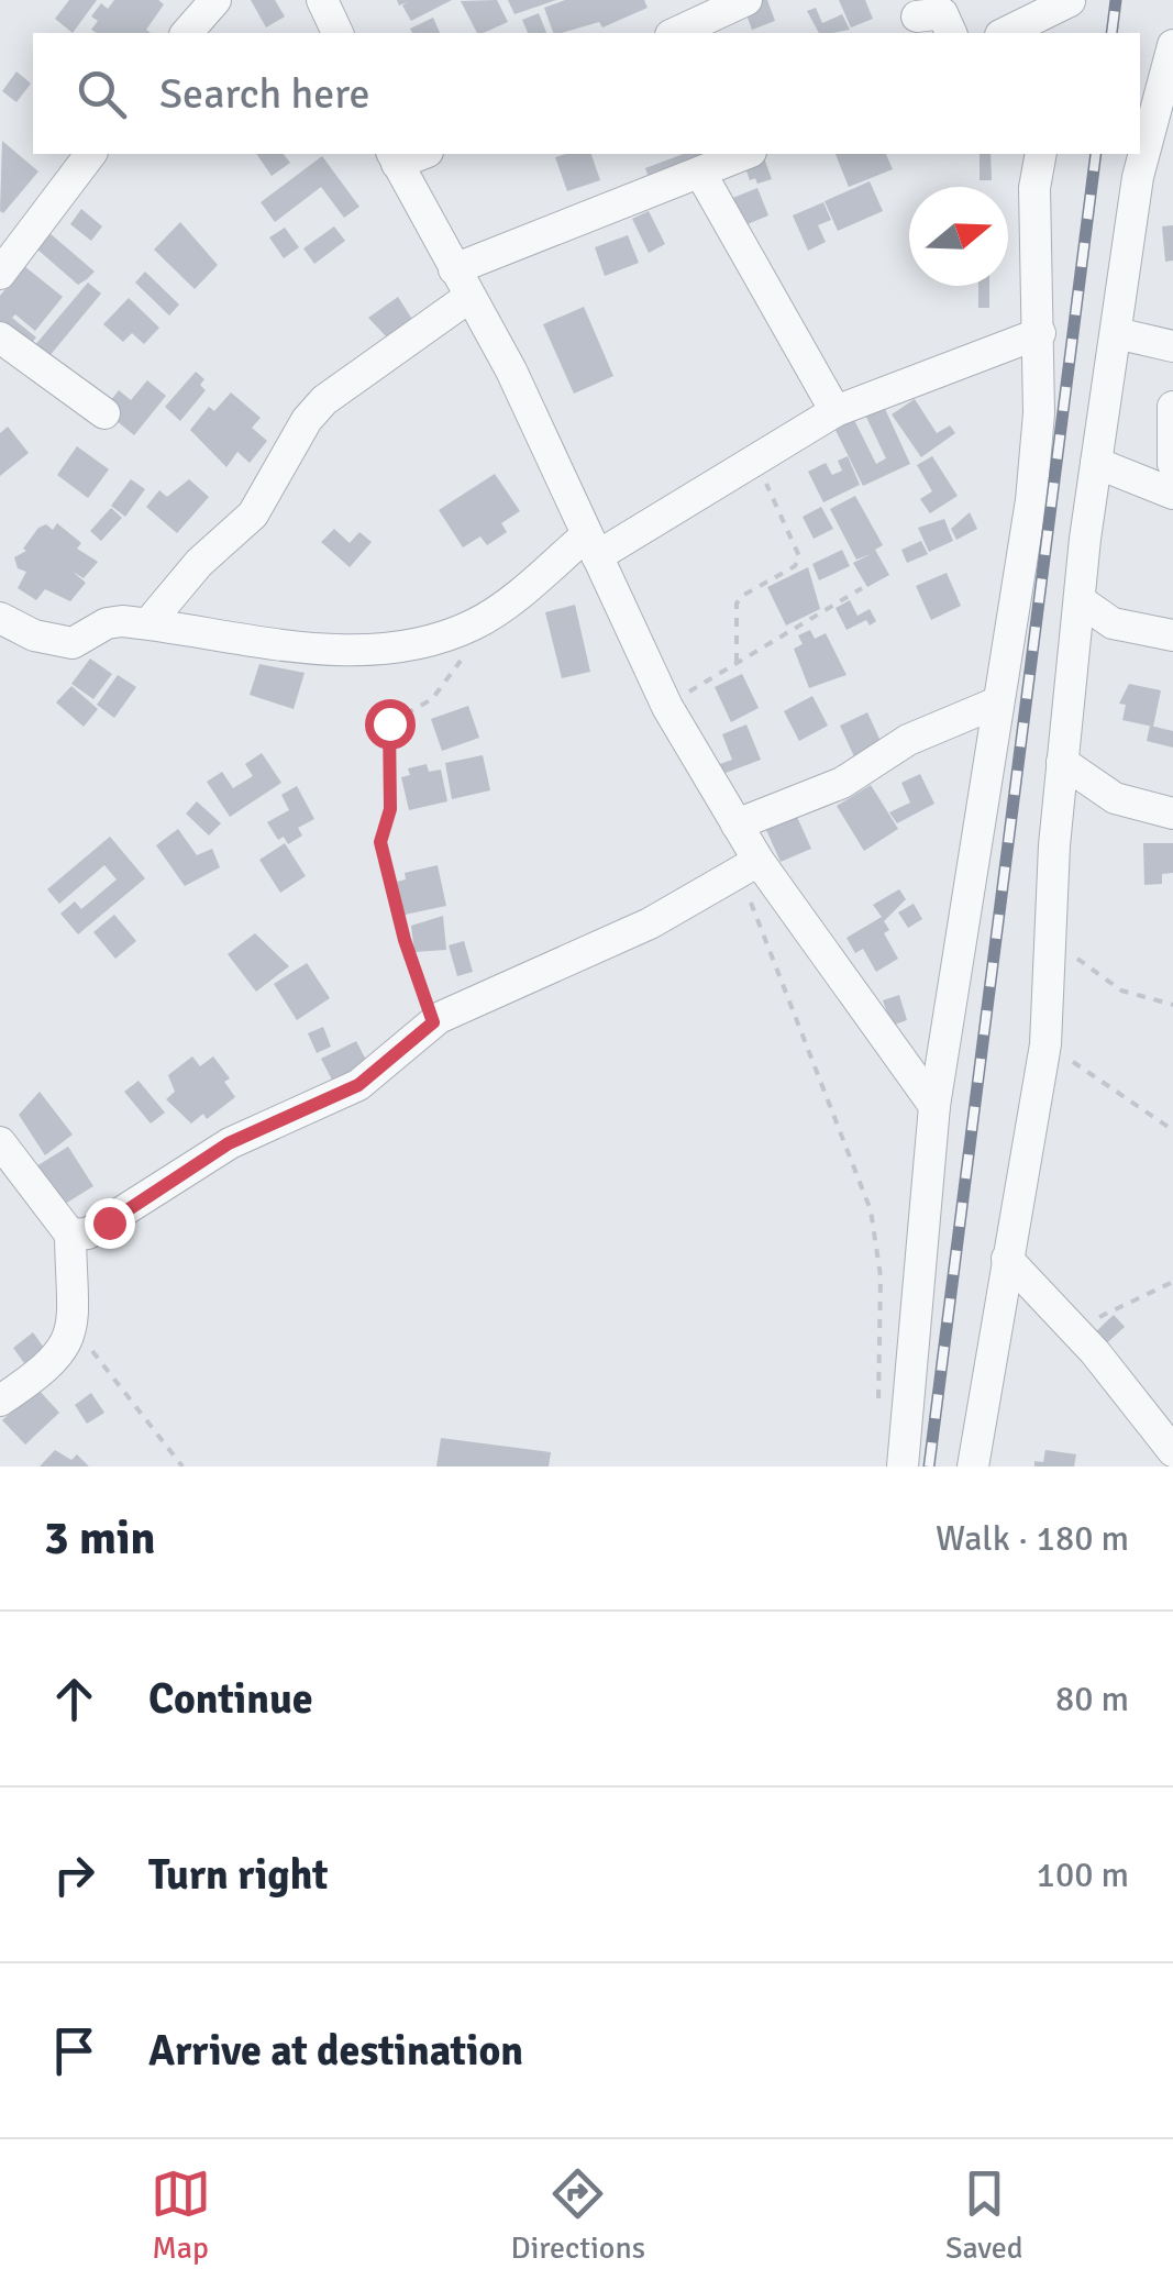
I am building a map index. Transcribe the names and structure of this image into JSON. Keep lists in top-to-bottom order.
{
  "north": "right",
  "page": {
    "search": "Search here",
    "heading": ["3 min", "Walk · 180 m"],
    "list": [
      ["Continue", "80 m"],
      ["Turn right", "100 m"],
      "Arrive at destination"
    ],
    "nav": ["Map", "Directions", "Saved"]
  }
}
